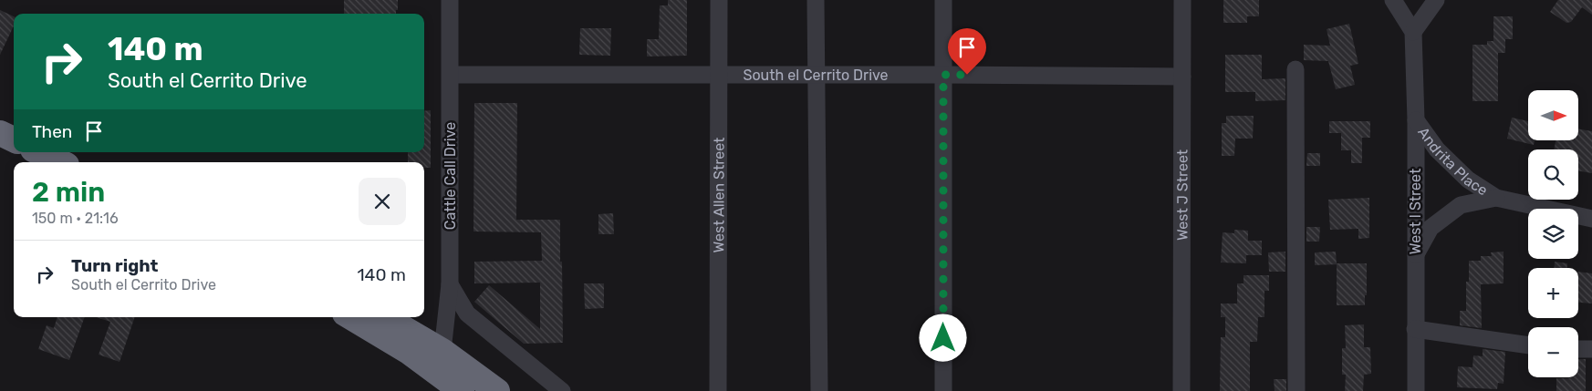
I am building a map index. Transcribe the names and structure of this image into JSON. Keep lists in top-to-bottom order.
{
  "streets": {
    "street": [
      "South el Cerrito Drive",
      "Andrita Place",
      "Cattle Call Drive",
      "West Allen Street",
      "West J Street",
      "West I Street"
    ]
  },
  "crossings": [
    ["South el Cerrito Drive", "Cattle Call Drive"],
    ["South el Cerrito Drive", "West Allen Street"],
    ["South el Cerrito Drive", "West J Street"],
    ["Andrita Place", "West I Street"]
  ],
  "north": "right",
  "page": {
    "turn": ["140 m", "South el Cerrito Drive"],
    "map_buttons": ["+", "−"],
    "then": "Then",
    "heading": ["2 min", "150 m · 21:16"],
    "list": [
      {
        "name": "Turn right",
        "note": "South el Cerrito Drive",
        "value": "140 m"
      }
    ]
  }
}
